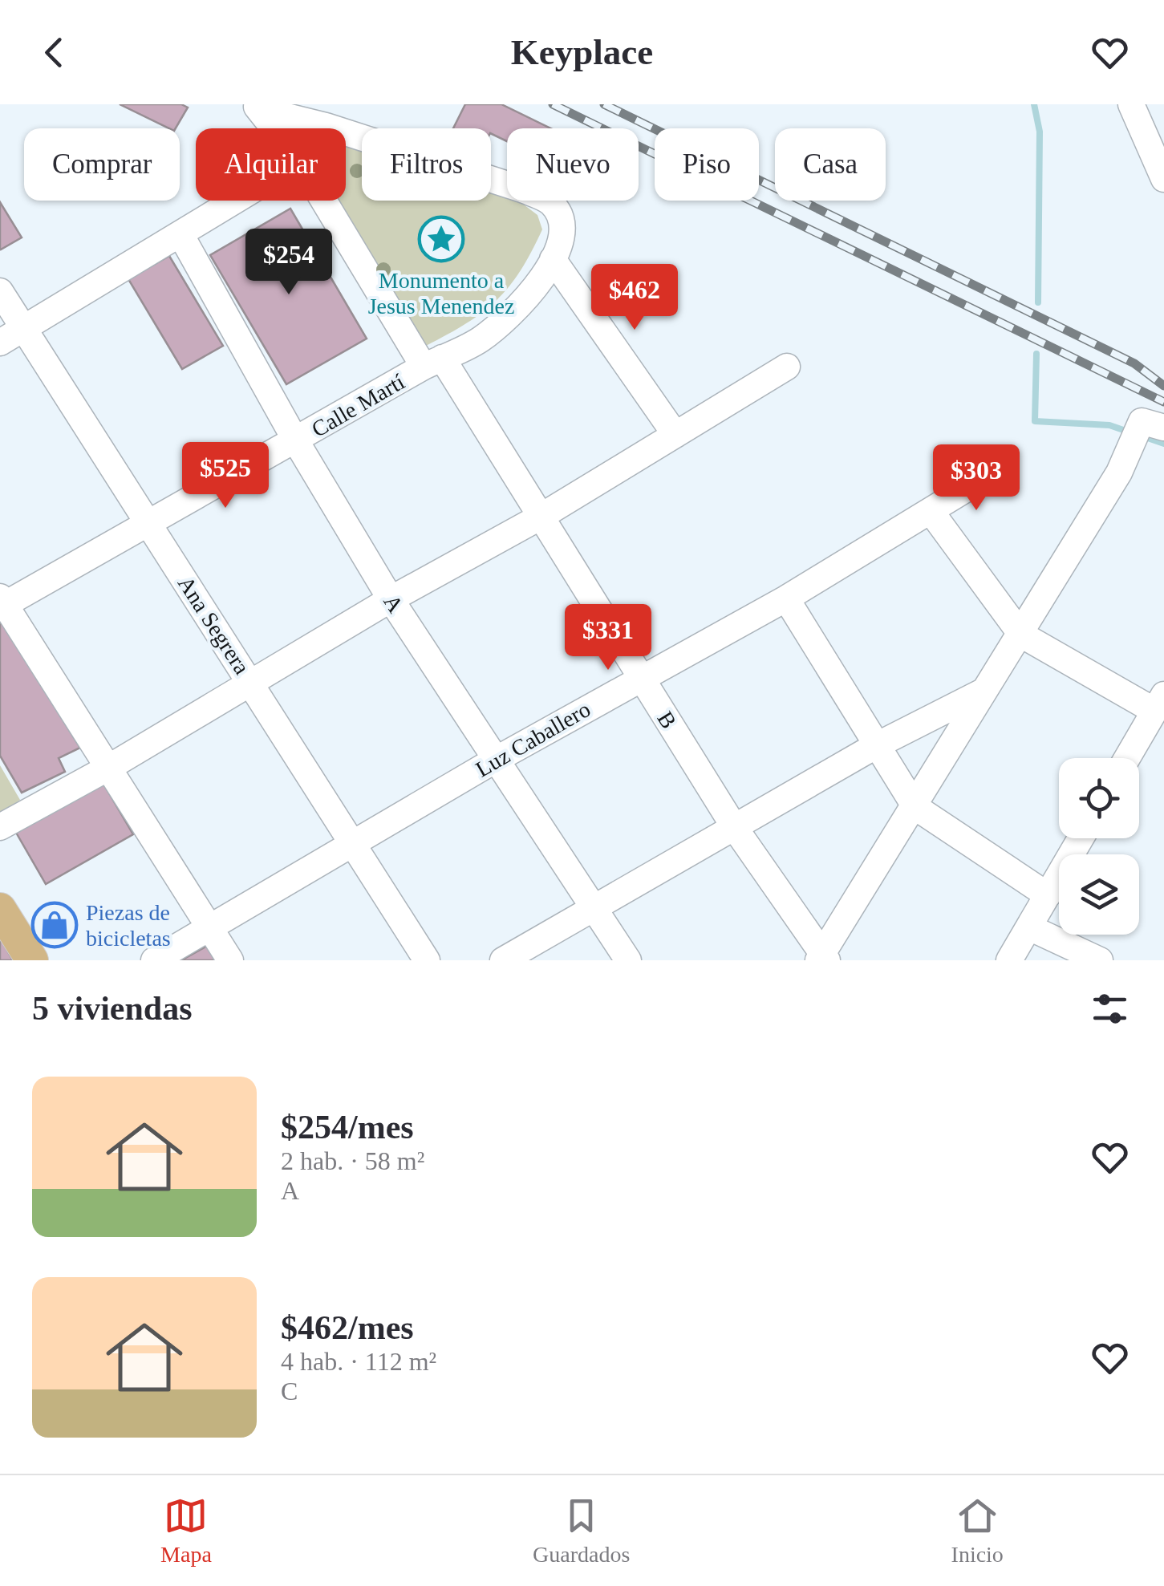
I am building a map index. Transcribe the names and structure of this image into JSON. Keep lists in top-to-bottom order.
{
  "streets": {
    "street": [
      "Calle Martí",
      "A",
      "Ana Segrera",
      "B",
      "Luz Caballero"
    ]
  },
  "crossings": [
    ["Calle Martí", "A"],
    ["Calle Martí", "Ana Segrera"],
    ["Calle Martí", "B"],
    ["A", "Luz Caballero"],
    ["Ana Segrera", "Luz Caballero"],
    ["B", "Luz Caballero"]
  ],
  "places": {
    "place": ["Monumento a Jesus Menendez"],
    "shop": ["Piezas de bicicletas"]
  },
  "page": {
    "header": "Keyplace",
    "chip": [
      "Comprar",
      "Alquilar",
      "Filtros",
      "Nuevo",
      "Piso",
      "Casa"
    ],
    "price": [
      "$254",
      "$462",
      "$525",
      "$303",
      "$331"
    ],
    "heading": "5 viviendas",
    "list": [
      {
        "name": "$254/mes",
        "note": "2 hab. · 58 m² · A"
      },
      {
        "name": "$462/mes",
        "note": "4 hab. · 112 m² · C"
      }
    ],
    "tabs": ["Mapa", "Guardados", "Inicio"]
  }
}
